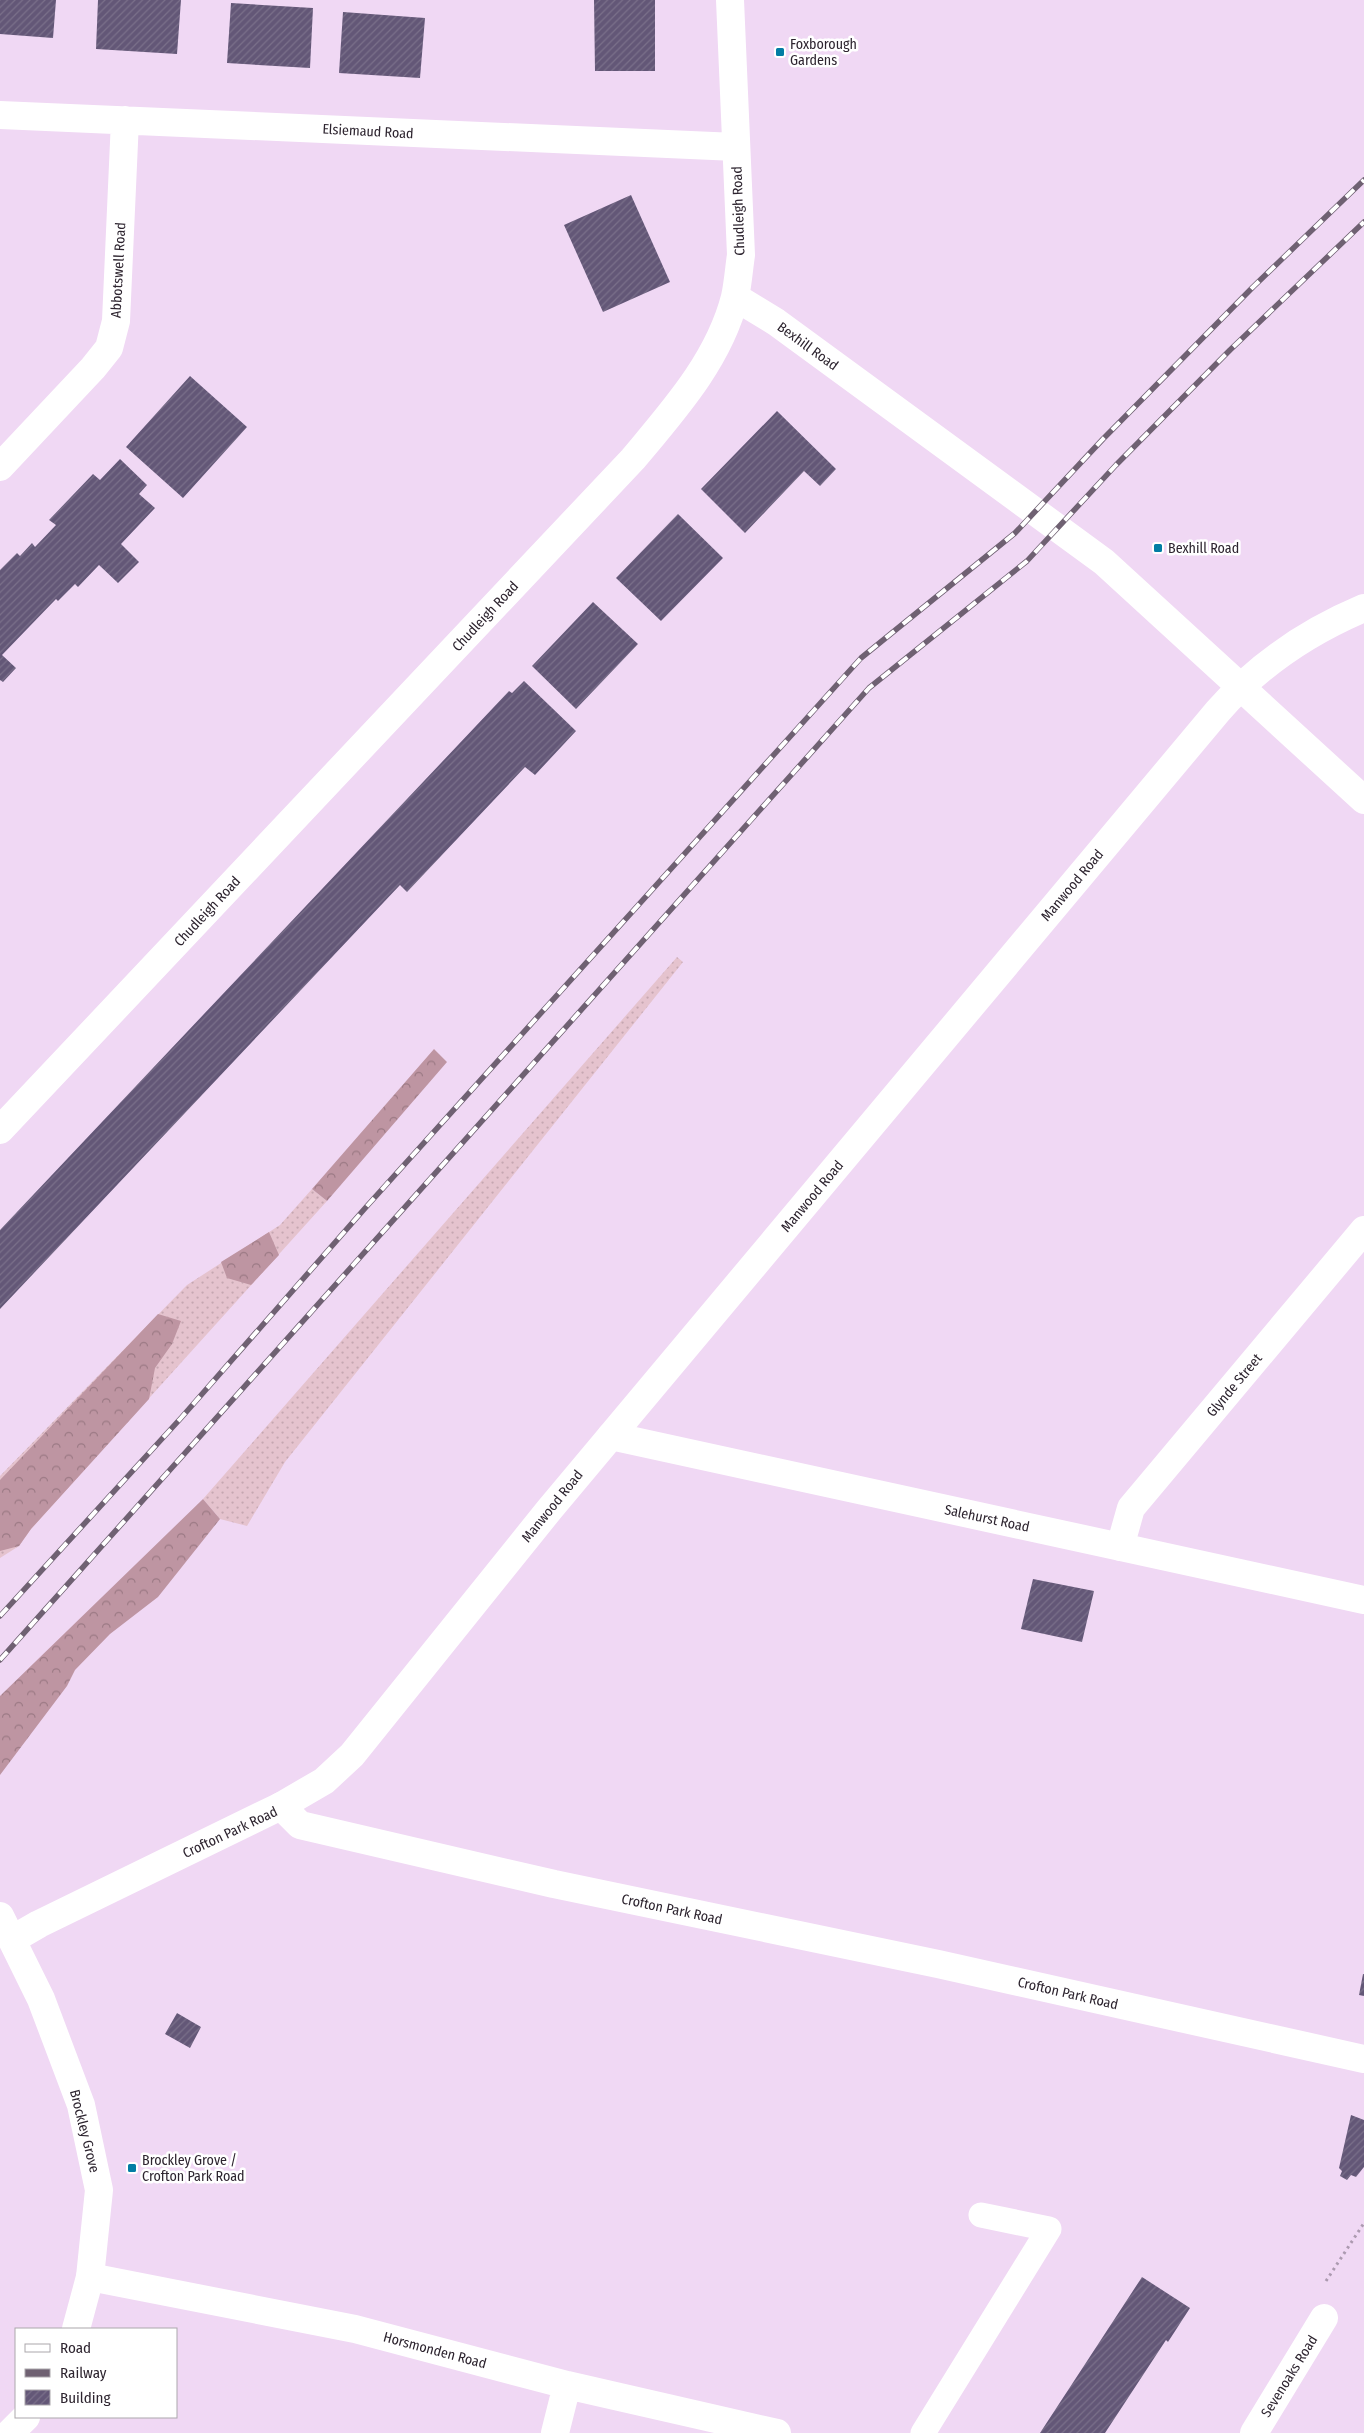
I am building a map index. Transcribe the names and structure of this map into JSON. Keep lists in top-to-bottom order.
{
  "streets": {
    "street": [
      "Elsiemaud Road",
      "Chudleigh Road",
      "Abbotswell Road",
      "Bexhill Road",
      "Manwood Road",
      "Glynde Street",
      "Salehurst Road",
      "Crofton Park Road",
      "Brockley Grove",
      "Horsmonden Road",
      "Sevenoaks Road"
    ]
  },
  "crossings": [
    ["Elsiemaud Road", "Chudleigh Road"],
    ["Elsiemaud Road", "Abbotswell Road"],
    ["Chudleigh Road", "Bexhill Road"],
    ["Bexhill Road", "Manwood Road"],
    ["Manwood Road", "Salehurst Road"],
    ["Manwood Road", "Crofton Park Road"],
    ["Glynde Street", "Salehurst Road"],
    ["Crofton Park Road", "Brockley Grove"],
    ["Brockley Grove", "Horsmonden Road"]
  ],
  "places": {
    "transit": ["Foxborough Gardens", "Bexhill Road", "Brockley Grove / Crofton Park Road"]
  },
  "legend": ["Road", "Railway", "Building"]
}
